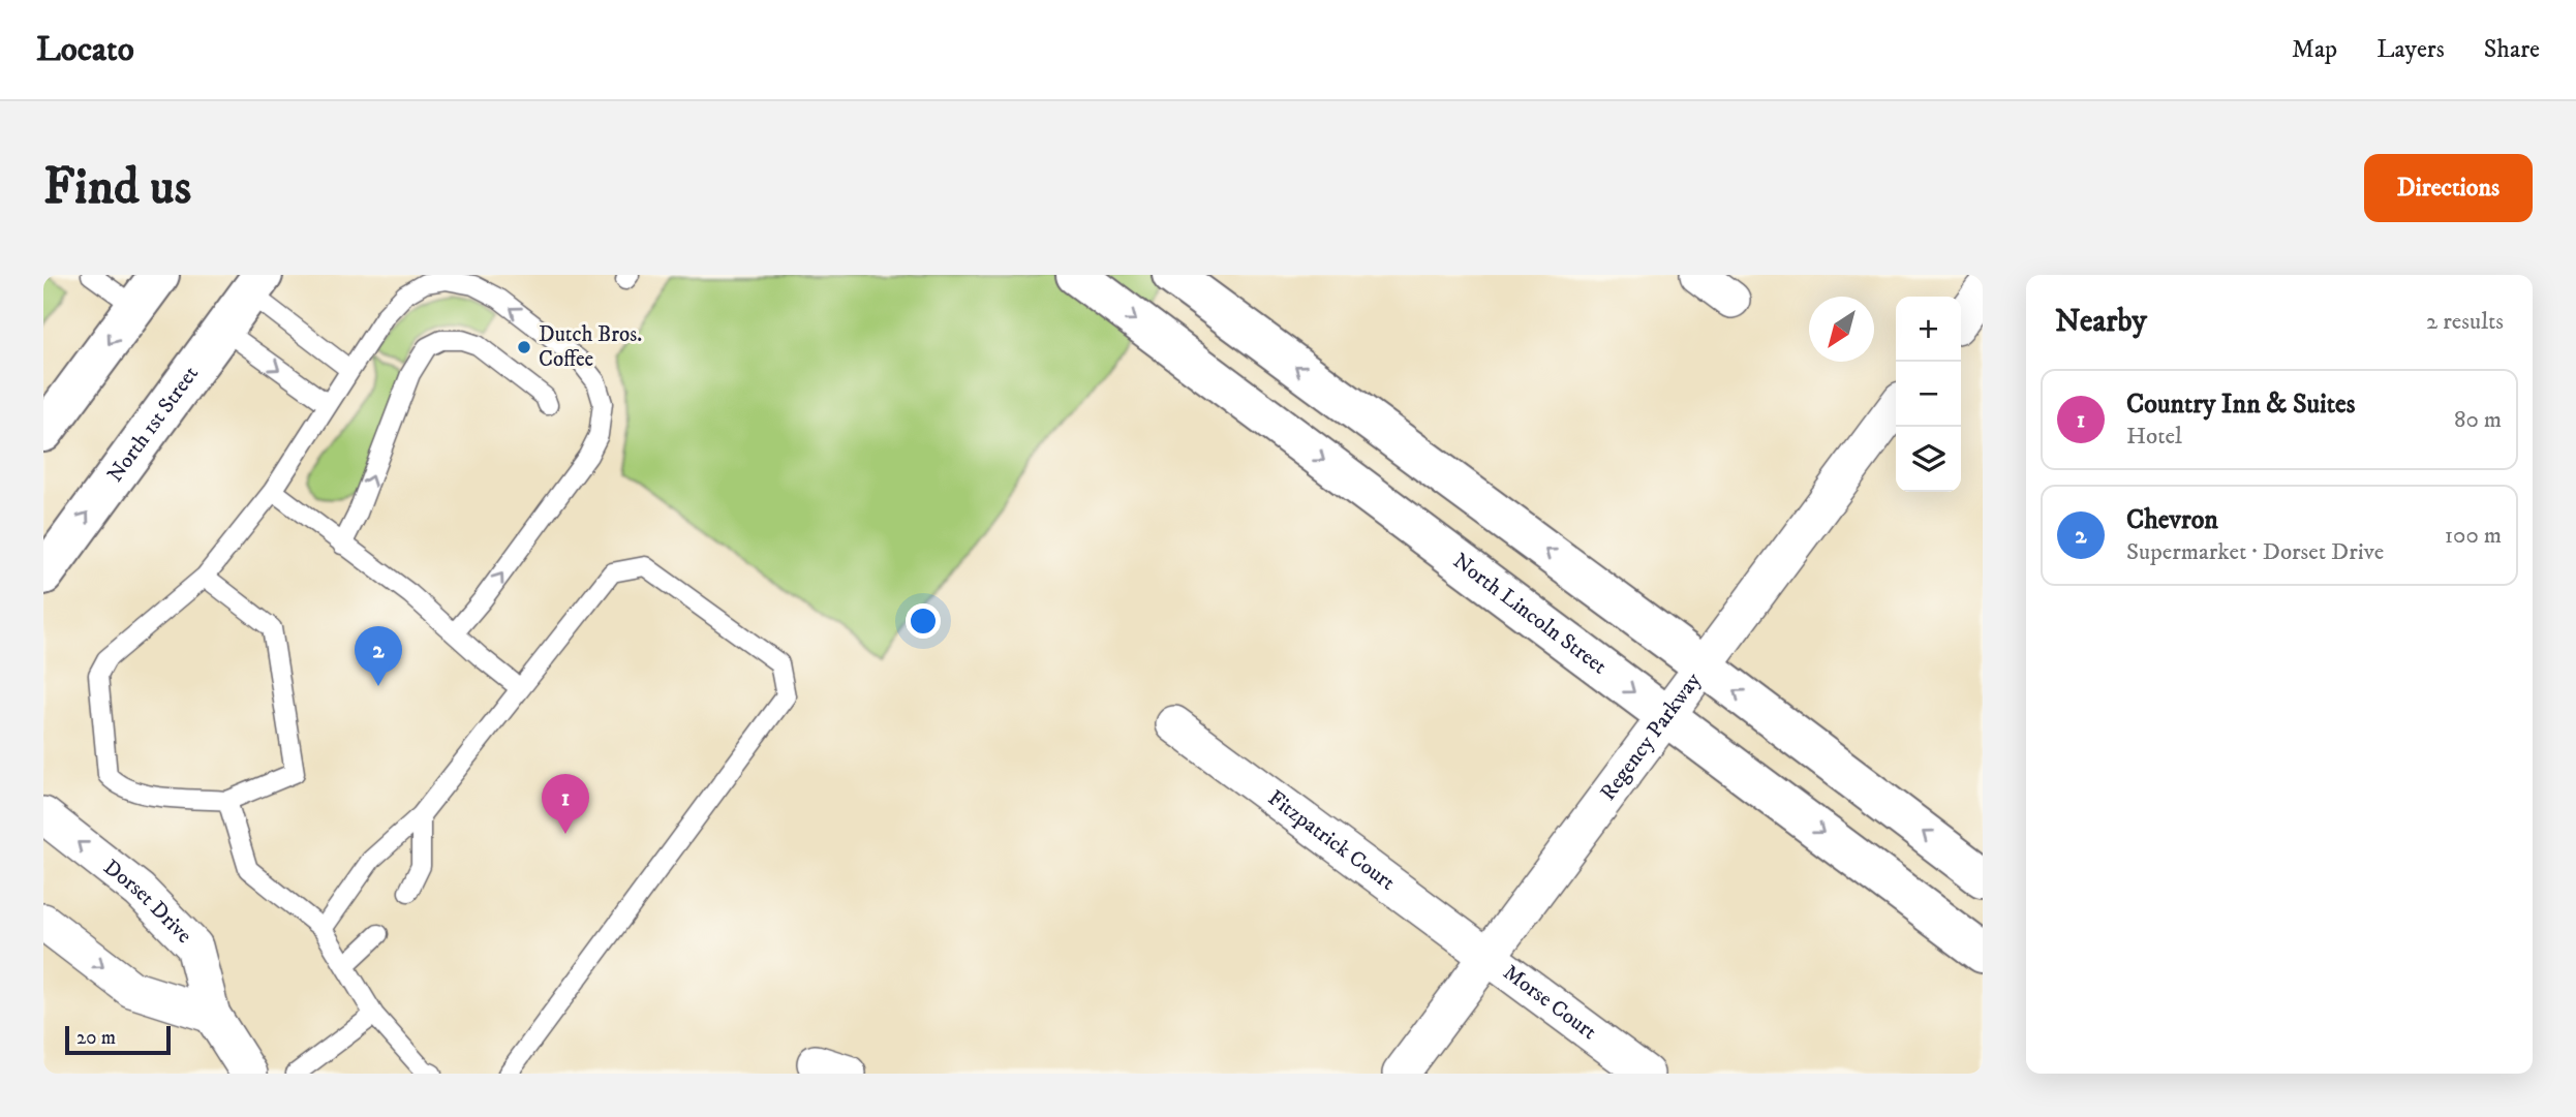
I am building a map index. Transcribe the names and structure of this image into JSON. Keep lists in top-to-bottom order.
{
  "streets": {
    "street": [
      "North 1st Street",
      "North Lincoln Street",
      "Regency Parkway",
      "Fitzpatrick Court",
      "Dorset Drive",
      "Morse Court"
    ]
  },
  "crossings": [
    ["North Lincoln Street", "Regency Parkway"],
    ["Regency Parkway", "Fitzpatrick Court"],
    ["Regency Parkway", "Morse Court"],
    ["Fitzpatrick Court", "Morse Court"]
  ],
  "places": ["Dutch Bros. Coffee"],
  "scale_bar": "20 m",
  "north": "bottom left",
  "page": {
    "header": "Locato",
    "nav": ["Map", "Layers", "Share"],
    "buttons": "Directions",
    "title": "Find us",
    "heading": ["Nearby", "2 results"],
    "map_buttons": ["+", "−"],
    "list": [
      {
        "mark": "1",
        "name": "Country Inn & Suites",
        "note": "Hotel",
        "value": "80 m"
      },
      {
        "mark": "2",
        "name": "Chevron",
        "note": "Supermarket · Dorset Drive",
        "value": "100 m"
      }
    ],
    "pins": ["2", "1"],
    "scale": "20 m"
  }
}
